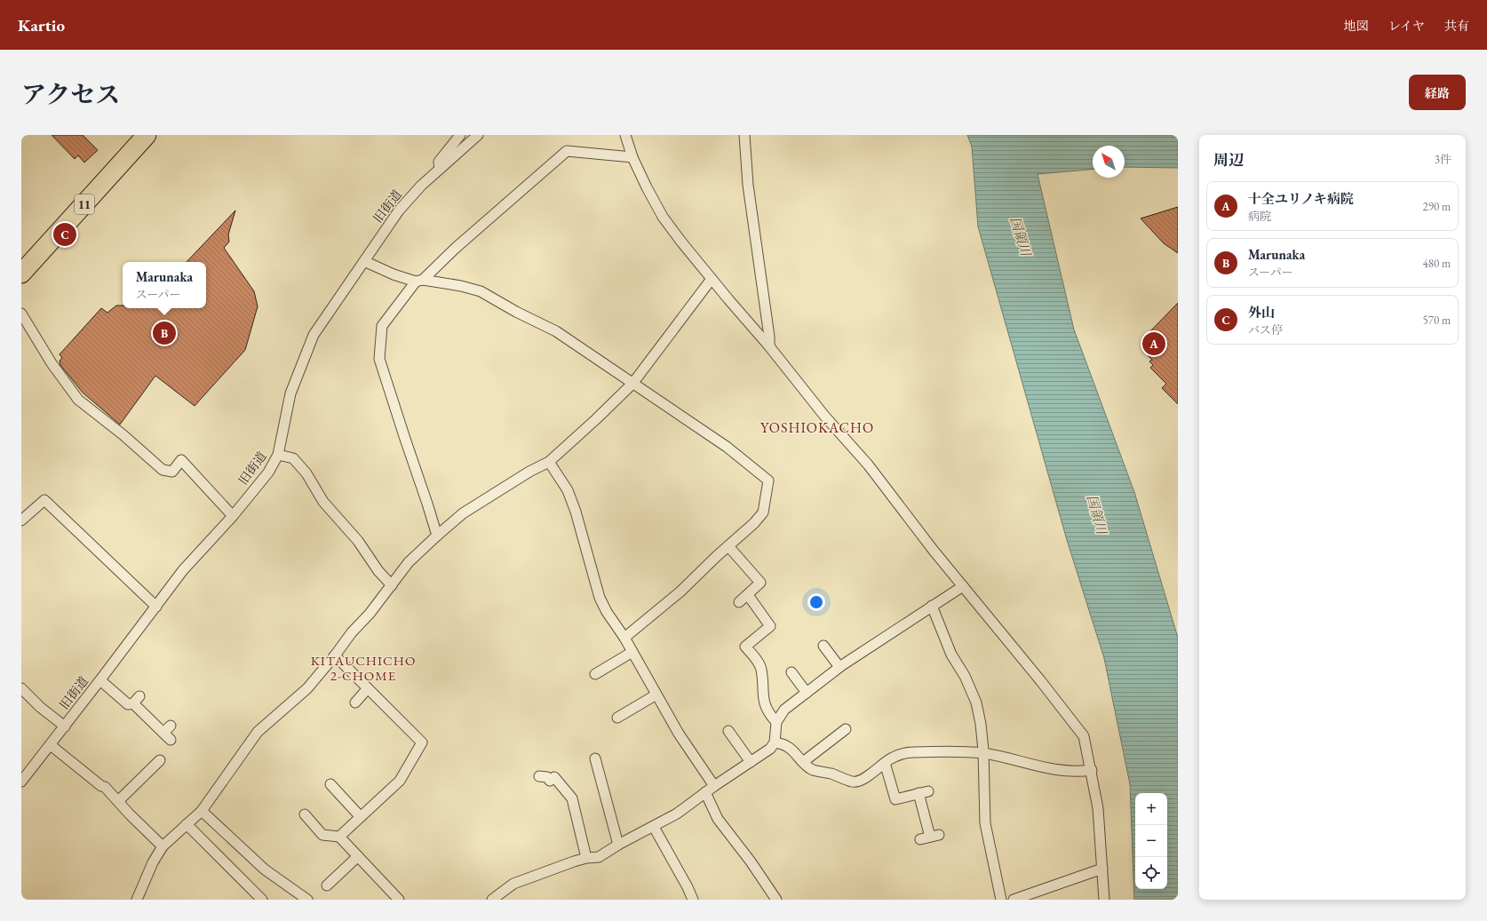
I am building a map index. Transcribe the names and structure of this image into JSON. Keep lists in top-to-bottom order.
{
  "streets": {
    "highway": ["11"],
    "street": ["旧街道"]
  },
  "districts": ["YOSHIOKACHO", "KITAUCHICHO 2-CHOME"],
  "water": ["国領川"],
  "north": "top left",
  "page": {
    "header": "Kartio",
    "nav": ["地図", "レイヤ", "共有"],
    "title": "アクセス",
    "buttons": "経路",
    "heading": ["周辺", "3件"],
    "list": [
      {
        "mark": "A",
        "name": "十全ユリノキ病院",
        "note": "病院",
        "value": "290 m"
      },
      {
        "mark": "B",
        "name": "Marunaka",
        "note": "スーパー",
        "value": "480 m"
      },
      {
        "mark": "C",
        "name": "外山",
        "note": "バス停",
        "value": "570 m"
      }
    ],
    "pins": ["C", "B", "A"],
    "popup": ["Marunaka", "スーパー"],
    "map_buttons": ["+", "−"]
  }
}
